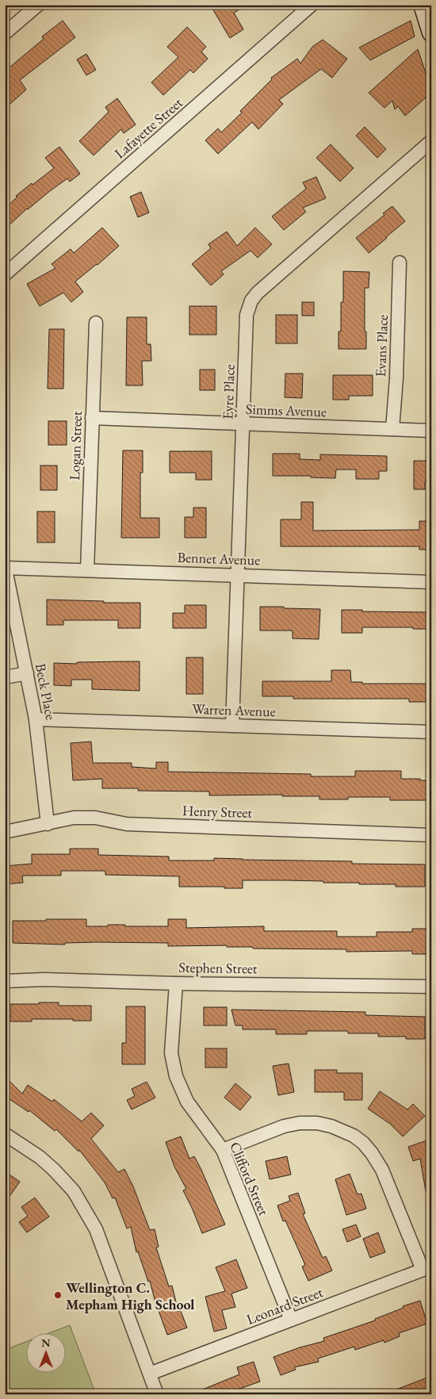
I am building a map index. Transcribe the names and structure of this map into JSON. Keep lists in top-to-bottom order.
{
  "streets": {
    "street": [
      "Lafayette Street",
      "Evans Place",
      "Eyre Place",
      "Simms Avenue",
      "Logan Street",
      "Bennet Avenue",
      "Beck Place",
      "Warren Avenue",
      "Henry Street",
      "Stephen Street",
      "Clifford Street",
      "Leonard Street"
    ]
  },
  "crossings": [
    ["Evans Place", "Simms Avenue"],
    ["Eyre Place", "Simms Avenue"],
    ["Eyre Place", "Bennet Avenue"],
    ["Eyre Place", "Warren Avenue"],
    ["Simms Avenue", "Logan Street"],
    ["Logan Street", "Bennet Avenue"],
    ["Bennet Avenue", "Beck Place"],
    ["Beck Place", "Warren Avenue"],
    ["Beck Place", "Henry Street"],
    ["Stephen Street", "Clifford Street"],
    ["Clifford Street", "Leonard Street"]
  ],
  "places": ["Wellington C. Mepham High School"],
  "north": "top"
}
